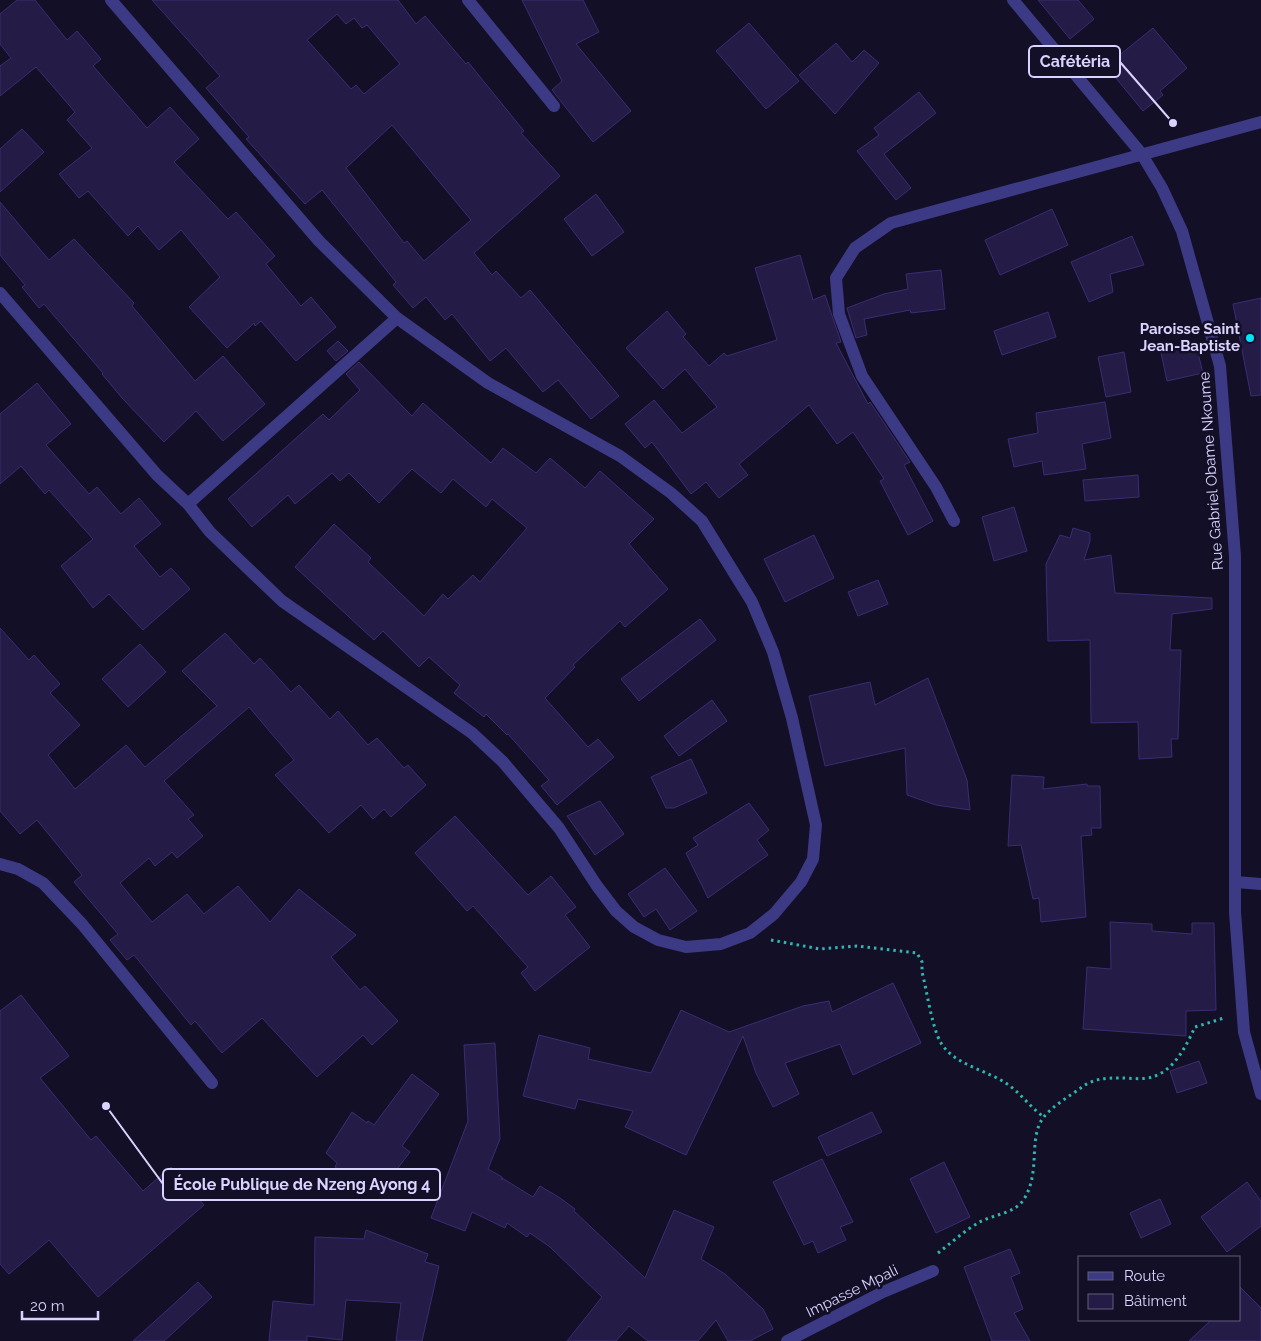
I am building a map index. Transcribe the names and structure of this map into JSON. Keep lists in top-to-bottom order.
{
  "streets": {
    "street": ["Rue Gabriel Obame Nkoume", "Impasse Mpali"]
  },
  "places": ["Cafétéria", "Paroisse Saint Jean-Baptiste", "École Publique de Nzeng Ayong 4"],
  "legend": ["Route", "Bâtiment"],
  "scale_bar": "20 m"
}
